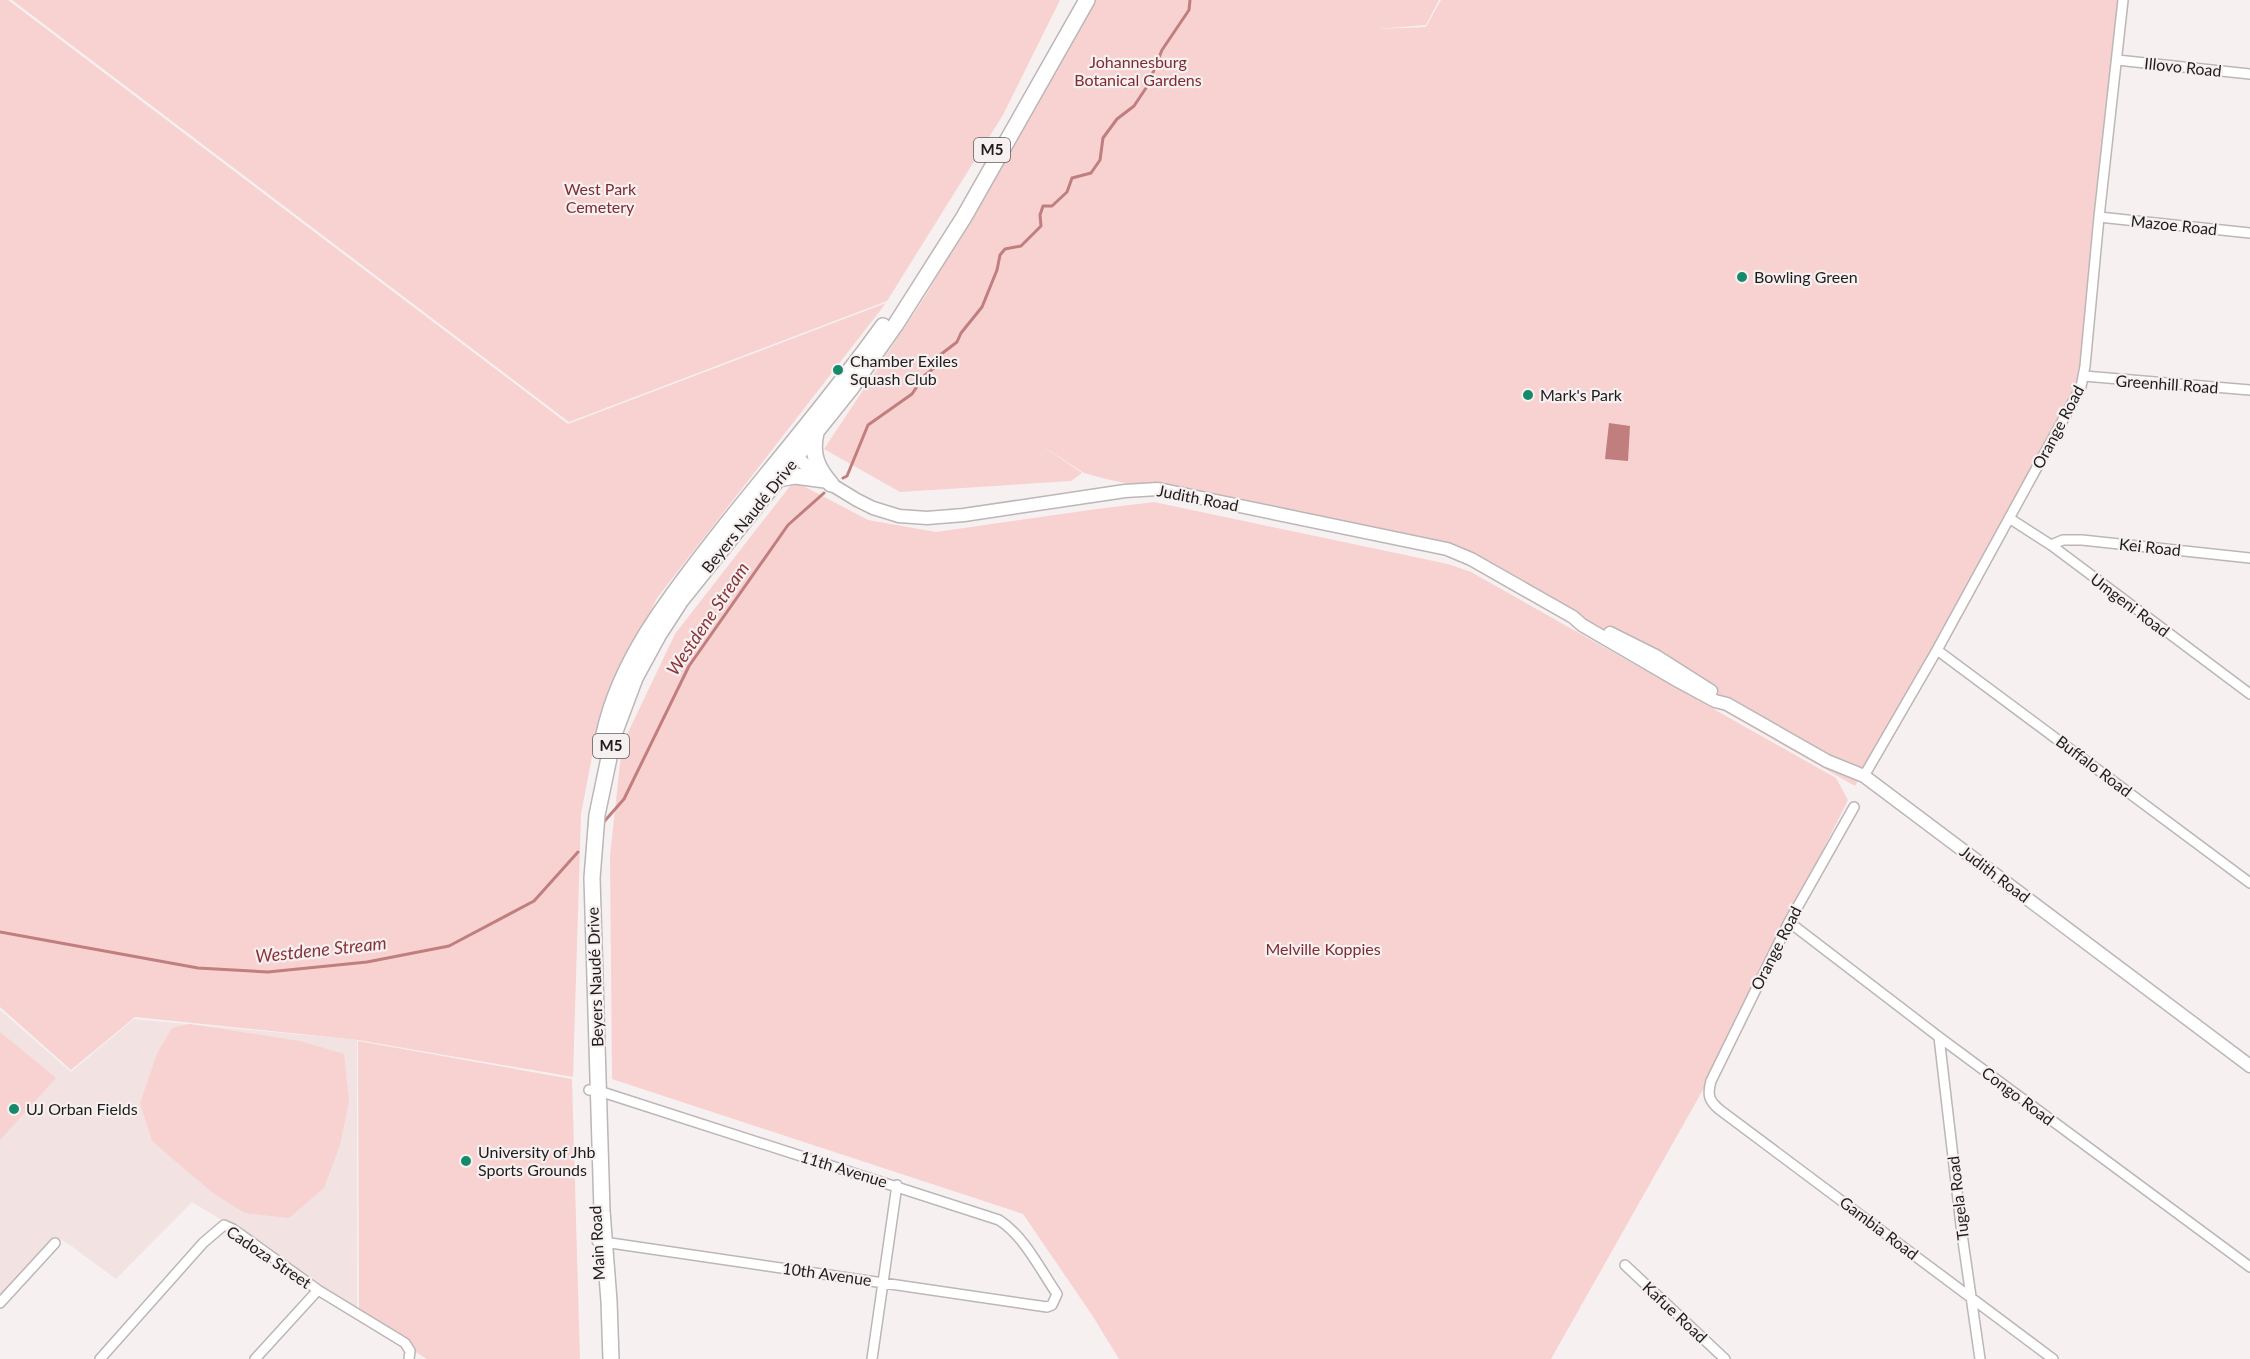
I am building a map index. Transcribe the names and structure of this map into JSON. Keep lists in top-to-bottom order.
{
  "streets": {
    "main road": ["M5", "Beyers Naudé Drive", "Main Road"],
    "street": [
      "Illovo Road",
      "Mazoe Road",
      "Greenhill Road",
      "Orange Road",
      "Judith Road",
      "Kei Road",
      "Umgeni Road",
      "Buffalo Road",
      "Congo Road",
      "11th Avenue",
      "Tugela Road",
      "Gambia Road",
      "Cadoza Street",
      "10th Avenue",
      "Kafue Road"
    ]
  },
  "crossings": [
    ["Illovo Road", "Orange Road"],
    ["Mazoe Road", "Orange Road"],
    ["Greenhill Road", "Orange Road"],
    ["Orange Road", "Judith Road"],
    ["Orange Road", "Umgeni Road"],
    ["Orange Road", "Buffalo Road"],
    ["Orange Road", "Congo Road"],
    ["Orange Road", "Gambia Road"],
    ["Judith Road", "Beyers Naudé Drive"],
    ["Beyers Naudé Drive", "11th Avenue"],
    ["Beyers Naudé Drive", "Main Road"],
    ["Kei Road", "Umgeni Road"],
    ["Congo Road", "Tugela Road"],
    ["11th Avenue", "Main Road"],
    ["11th Avenue", "10th Avenue"],
    ["Tugela Road", "Gambia Road"],
    ["Main Road", "10th Avenue"]
  ],
  "water": ["Westdene Stream"],
  "parks": ["Johannesburg Botanical Gardens", "West Park Cemetery", "Melville Koppies"],
  "places": [
    "Bowling Green",
    "Chamber Exiles Squash Club",
    "Mark's Park",
    "UJ Orban Fields",
    "University of Jhb Sports Grounds"
  ]
}
